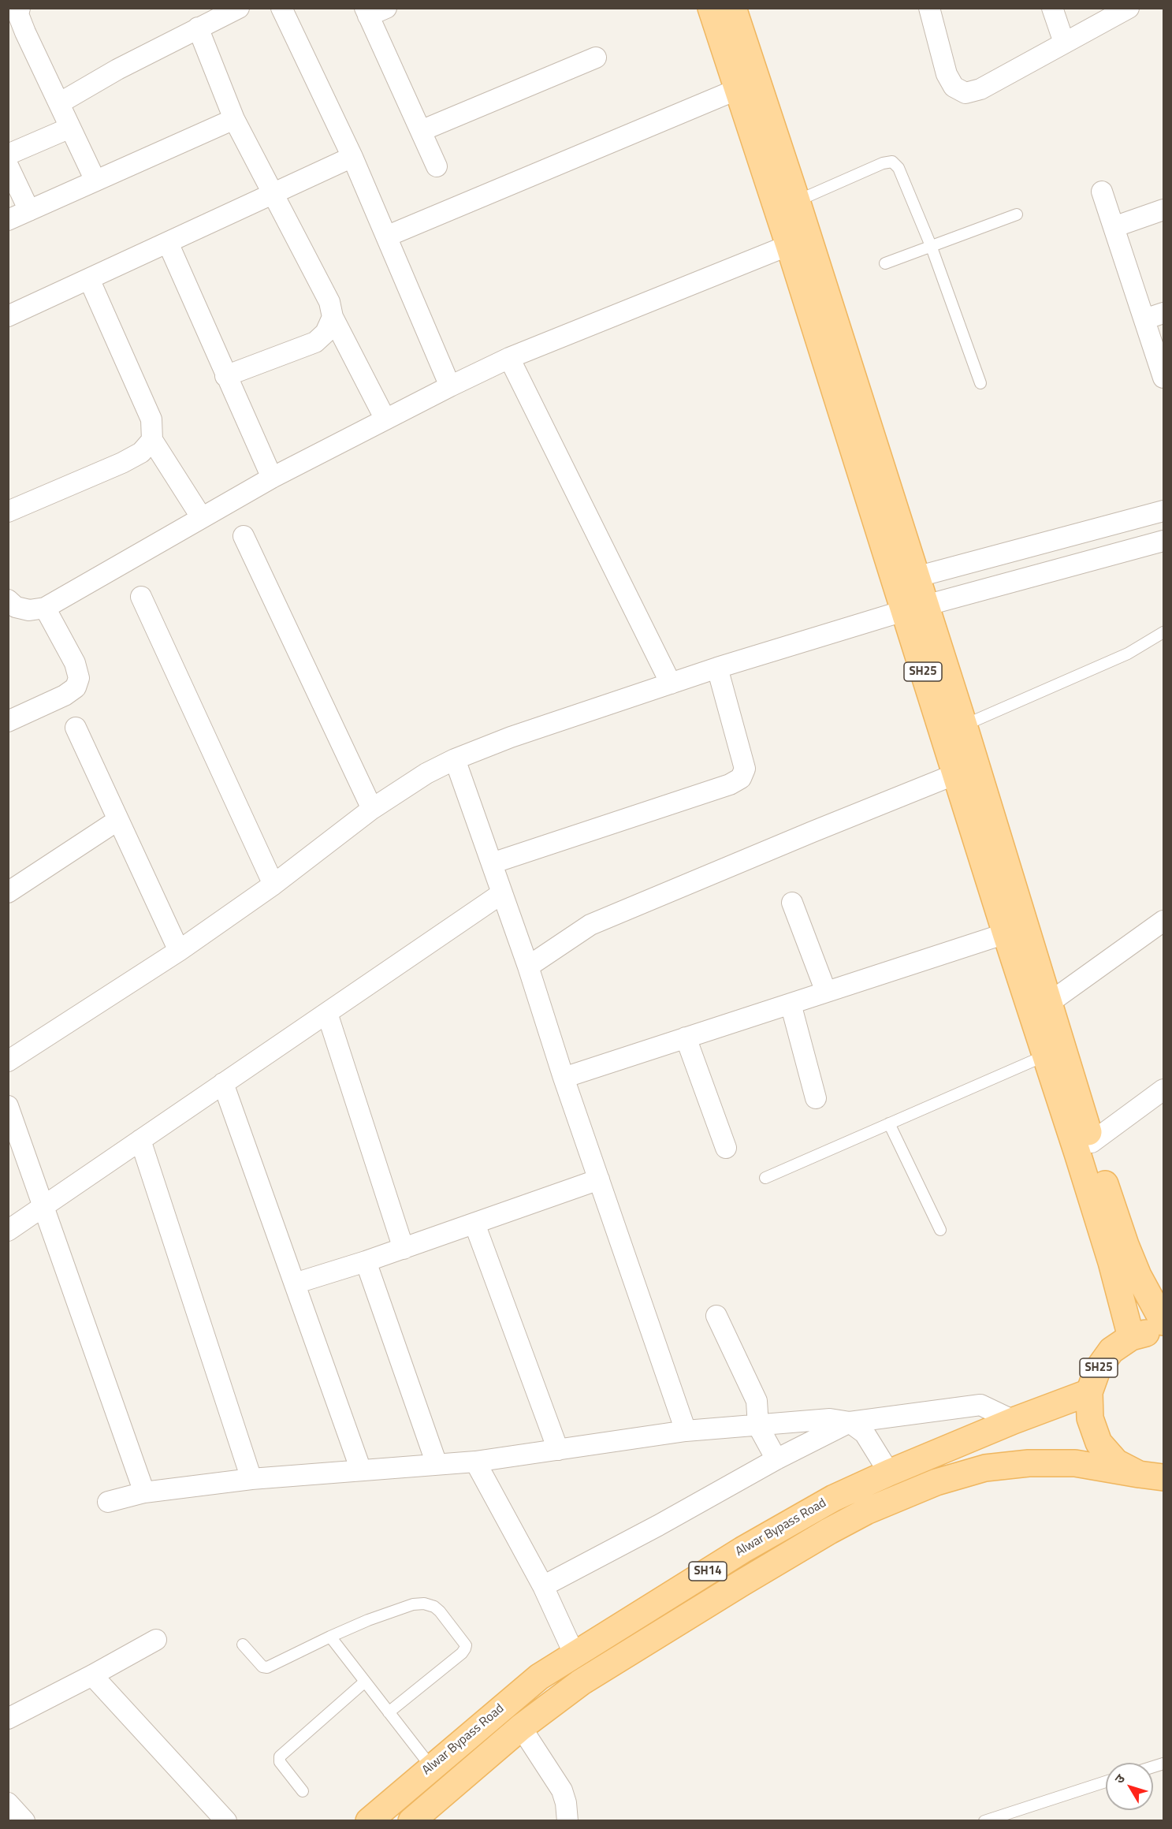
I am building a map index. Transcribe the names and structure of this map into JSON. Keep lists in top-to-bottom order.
{
  "streets": {
    "main road": ["SH25", "Alwar Bypass Road", "SH14"]
  },
  "crossings": [
    ["SH25", "Alwar Bypass Road"]
  ],
  "north": "top left"
}
